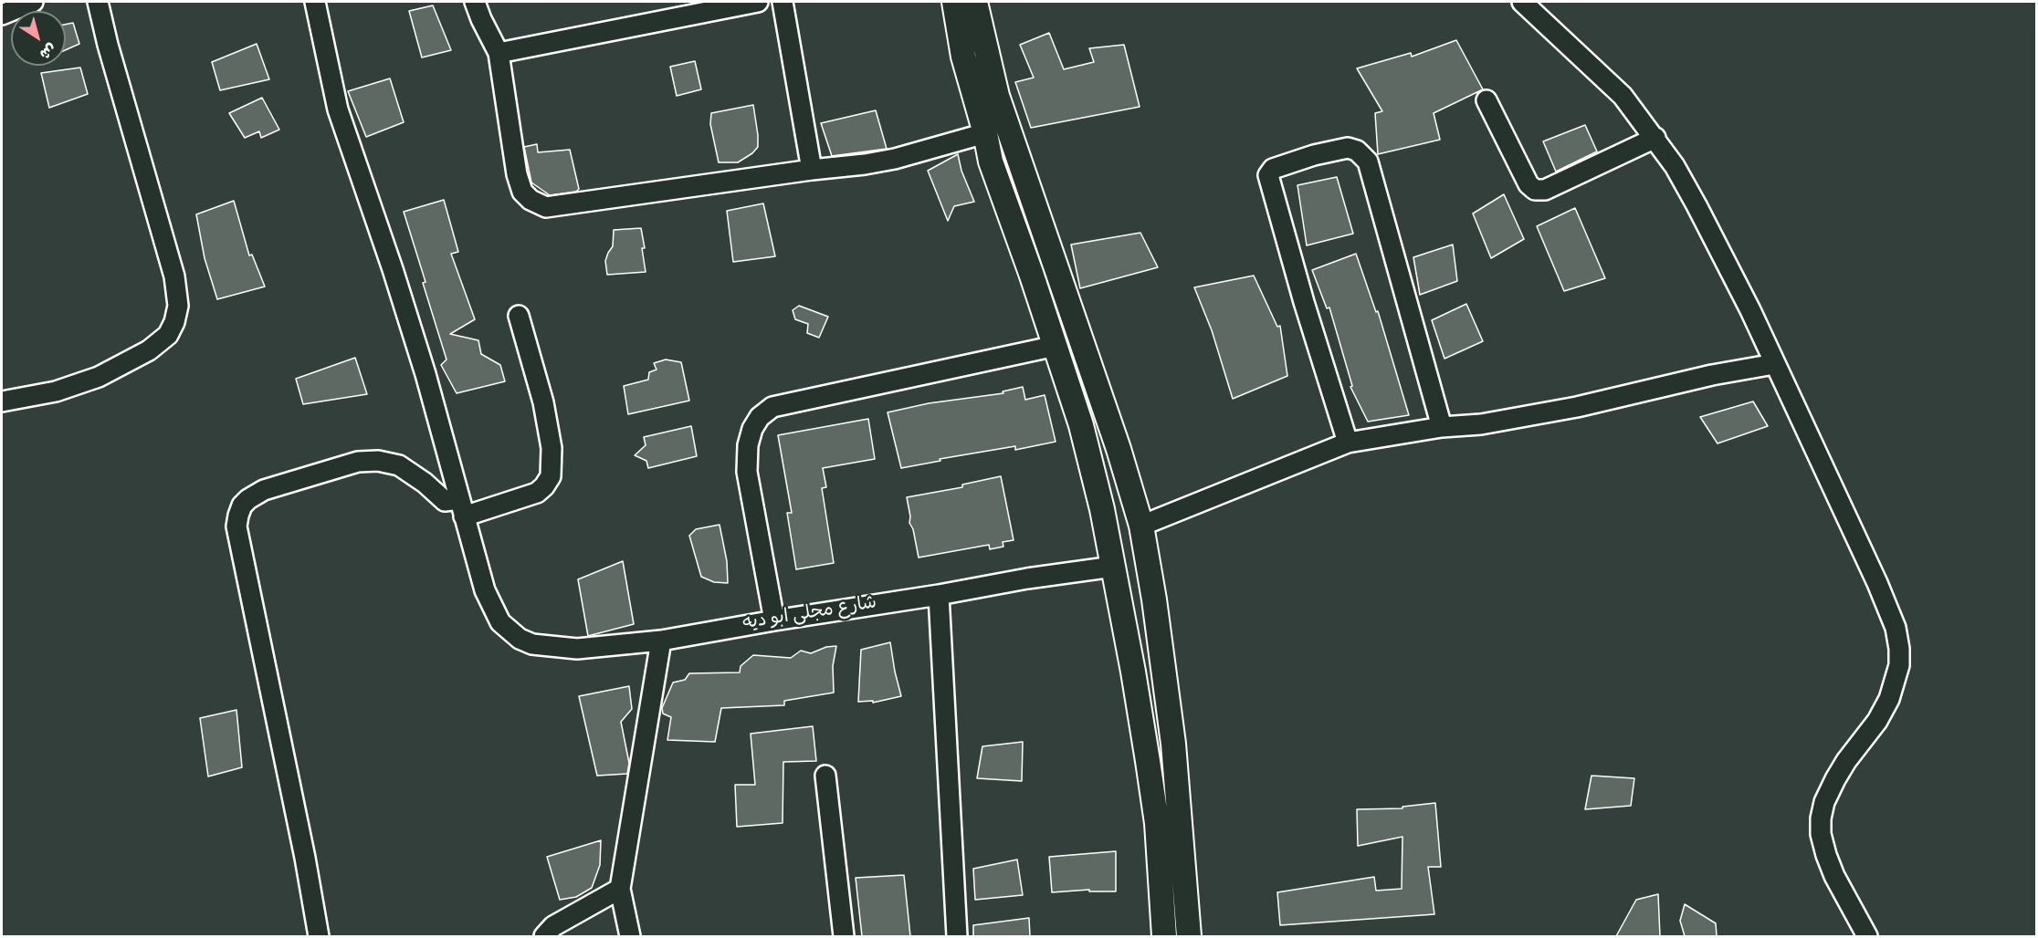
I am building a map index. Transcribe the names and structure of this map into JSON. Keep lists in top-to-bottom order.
{
  "streets": {
    "street": ["شارع مجلى ابو ديه"]
  },
  "north": "bottom right"
}
